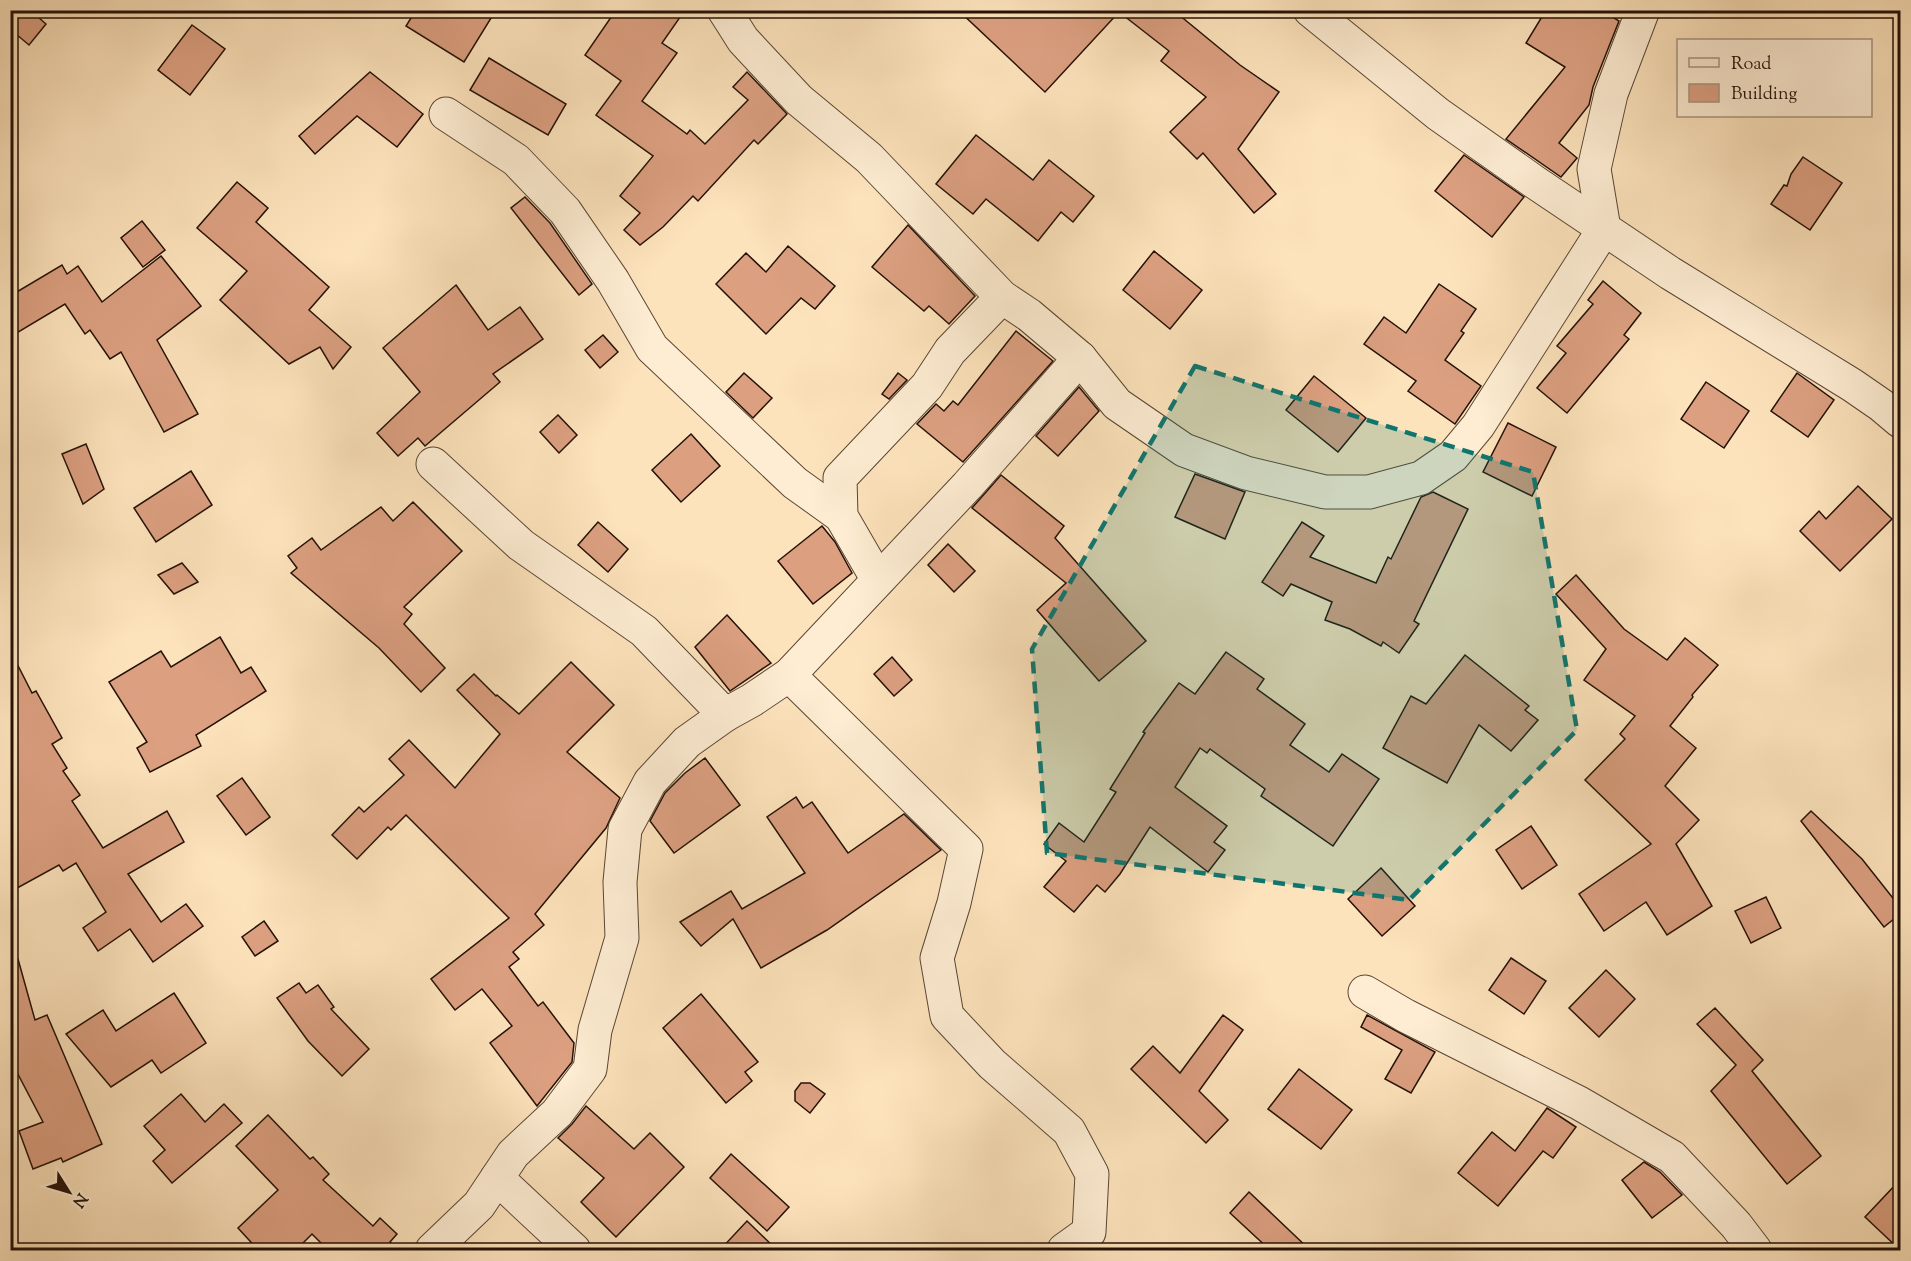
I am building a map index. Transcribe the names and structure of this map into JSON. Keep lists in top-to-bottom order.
{
  "legend": ["Road", "Building"],
  "north": "bottom right"
}
